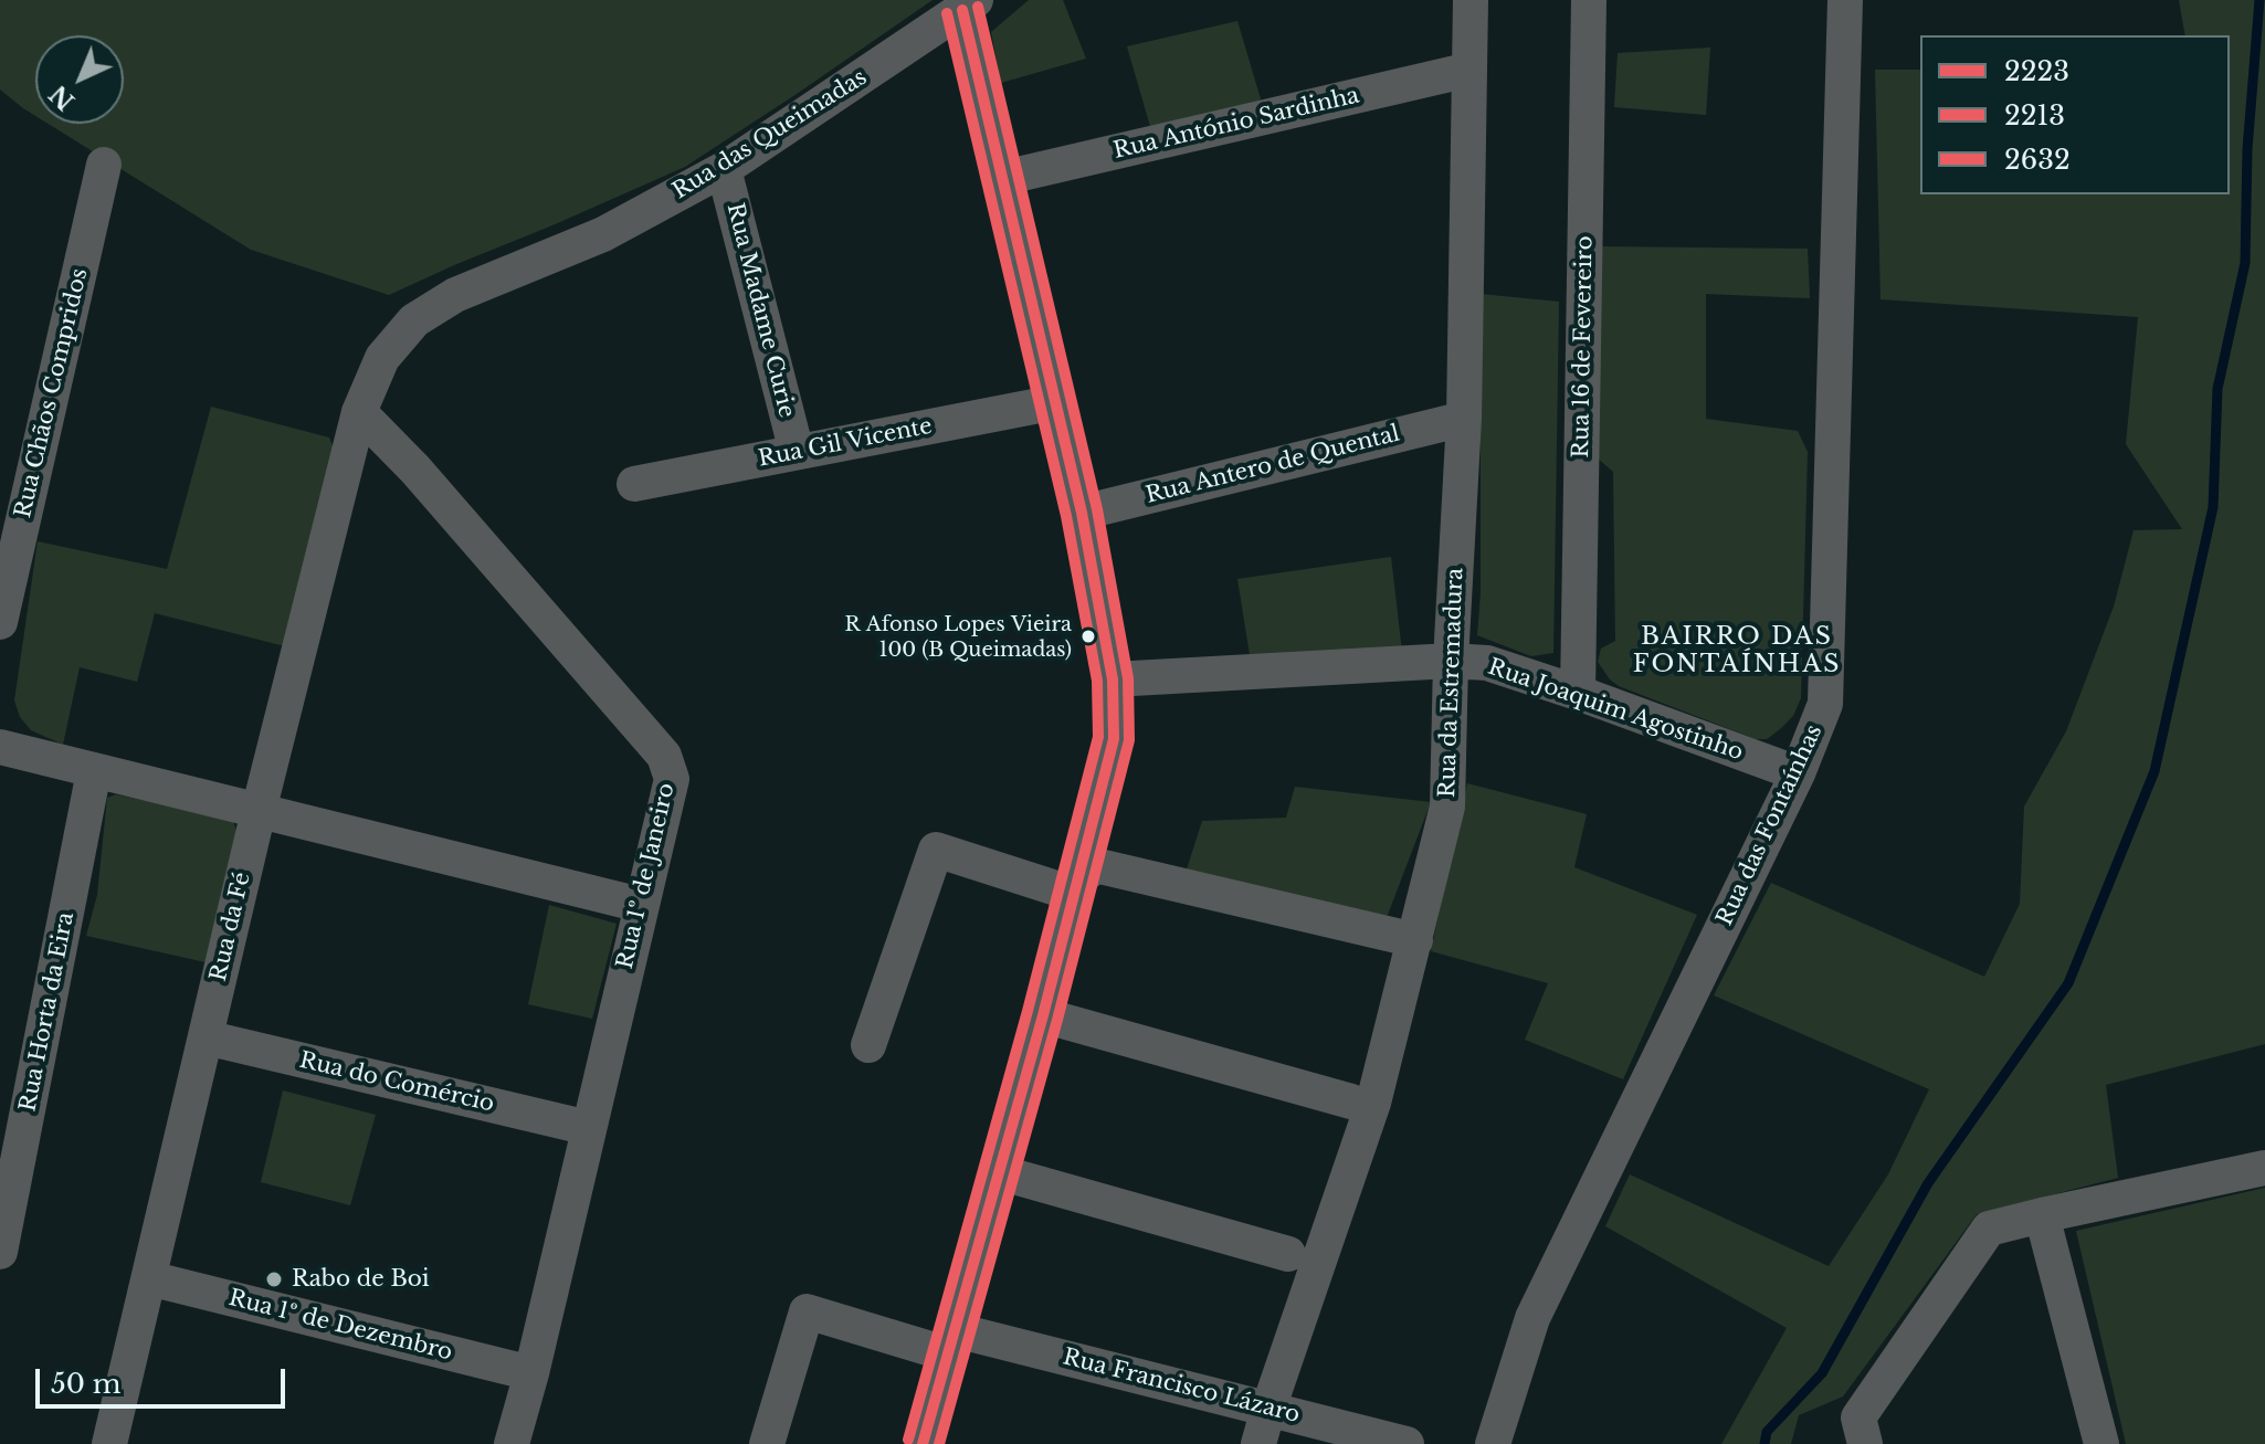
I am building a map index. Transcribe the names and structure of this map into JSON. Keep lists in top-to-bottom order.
{
  "streets": {
    "street": [
      "Rua António Sardinha",
      "Rua das Queimadas",
      "Rua Madame Curie",
      "Rua 16 de Fevereiro",
      "Rua Chãos Compridos",
      "Rua Gil Vicente",
      "Rua Antero de Quental",
      "Rua da Estremadura",
      "Rua Joaquim Agostinho",
      "Rua das Fontaínhas",
      "Rua 1º de Janeiro",
      "Rua da Fé",
      "Rua Horta da Eira",
      "Rua do Comércio",
      "Rua 1º de Dezembro",
      "Rua Francisco Lázaro"
    ]
  },
  "crossings": [
    ["Rua António Sardinha", "Rua da Estremadura"],
    ["Rua das Queimadas", "Rua Madame Curie"],
    ["Rua das Queimadas", "Rua 1º de Janeiro"],
    ["Rua das Queimadas", "Rua da Fé"],
    ["Rua Madame Curie", "Rua Gil Vicente"],
    ["Rua 16 de Fevereiro", "Rua Joaquim Agostinho"],
    ["Rua Antero de Quental", "Rua da Estremadura"],
    ["Rua da Estremadura", "Rua Joaquim Agostinho"],
    ["Rua da Estremadura", "Rua Francisco Lázaro"],
    ["Rua Joaquim Agostinho", "Rua das Fontaínhas"],
    ["Rua 1º de Janeiro", "Rua da Fé"],
    ["Rua 1º de Janeiro", "Rua do Comércio"],
    ["Rua 1º de Janeiro", "Rua 1º de Dezembro"],
    ["Rua da Fé", "Rua do Comércio"],
    ["Rua da Fé", "Rua 1º de Dezembro"]
  ],
  "districts": ["BAIRRO DAS FONTAÍNHAS"],
  "places": ["R Afonso Lopes Vieira 100 (B Queimadas)", "Rabo de Boi"],
  "lines": ["transit line 2213", "transit line 2223", "transit line 2632"],
  "legend": ["2223", "2213", "2632"],
  "scale_bar": "50 m",
  "north": "bottom left"
}
